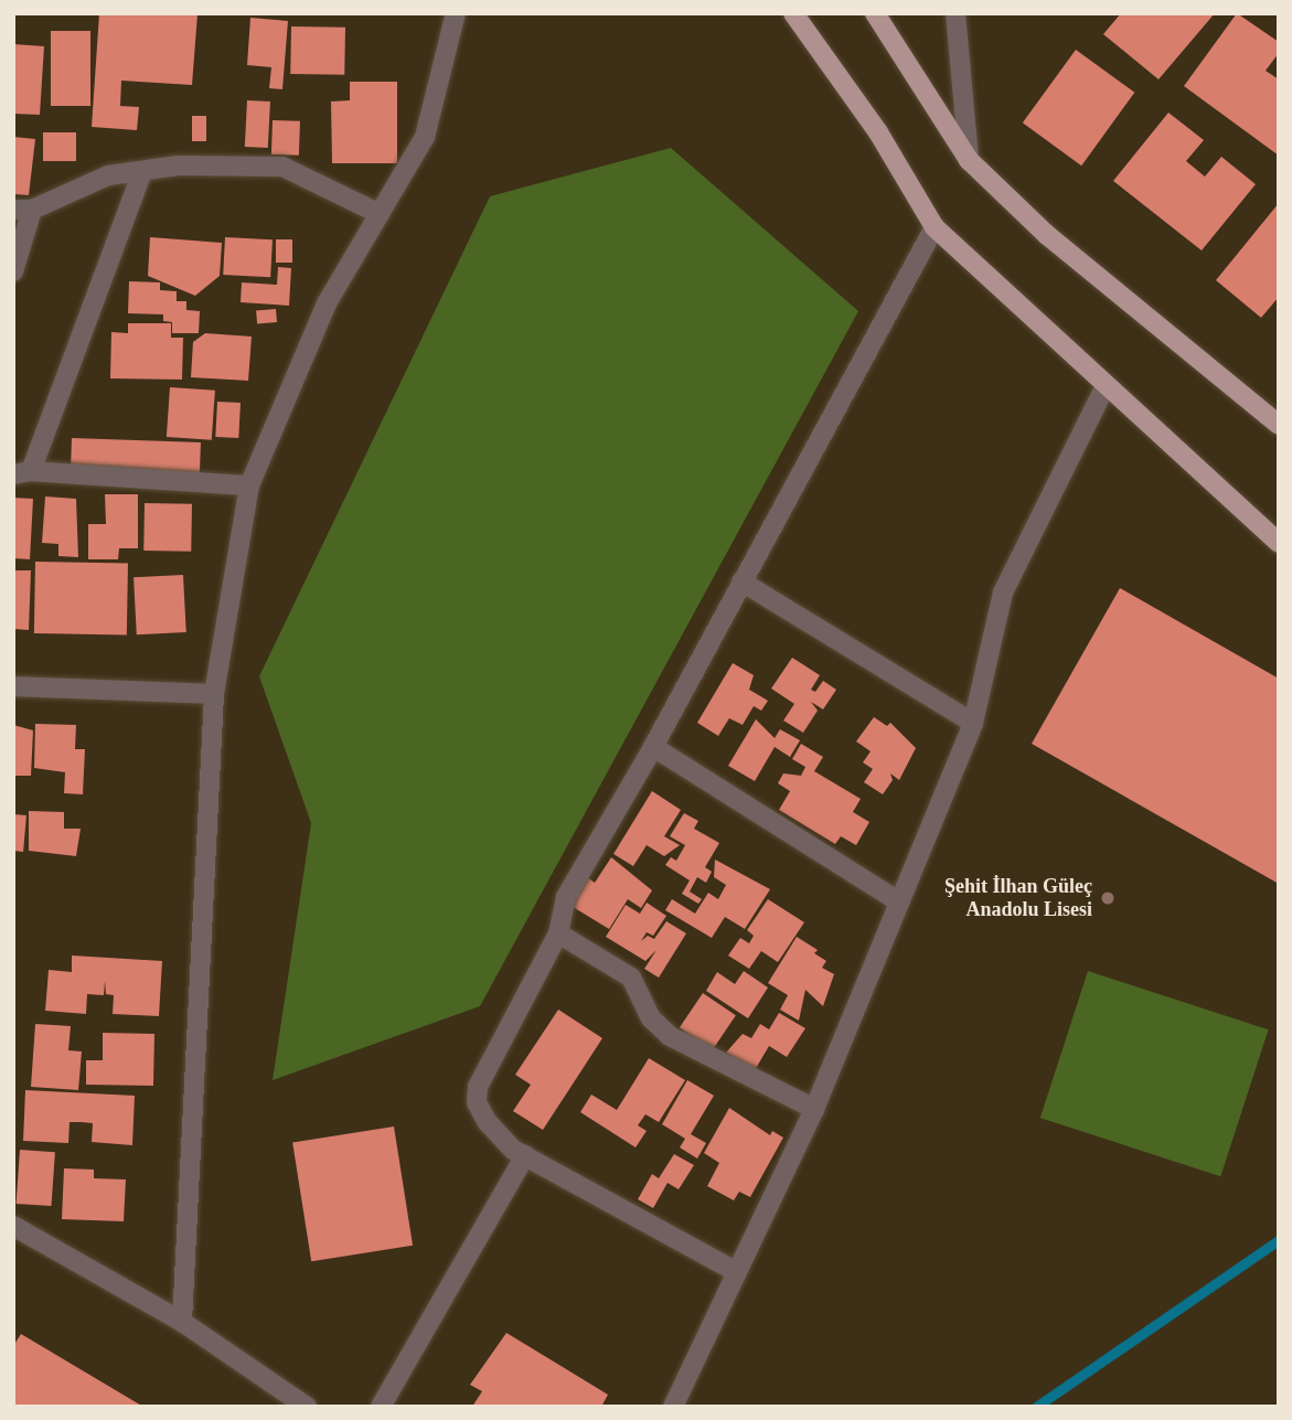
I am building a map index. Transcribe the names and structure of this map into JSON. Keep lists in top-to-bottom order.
{
  "places": ["Şehit İlhan Güleç Anadolu Lisesi"]
}
